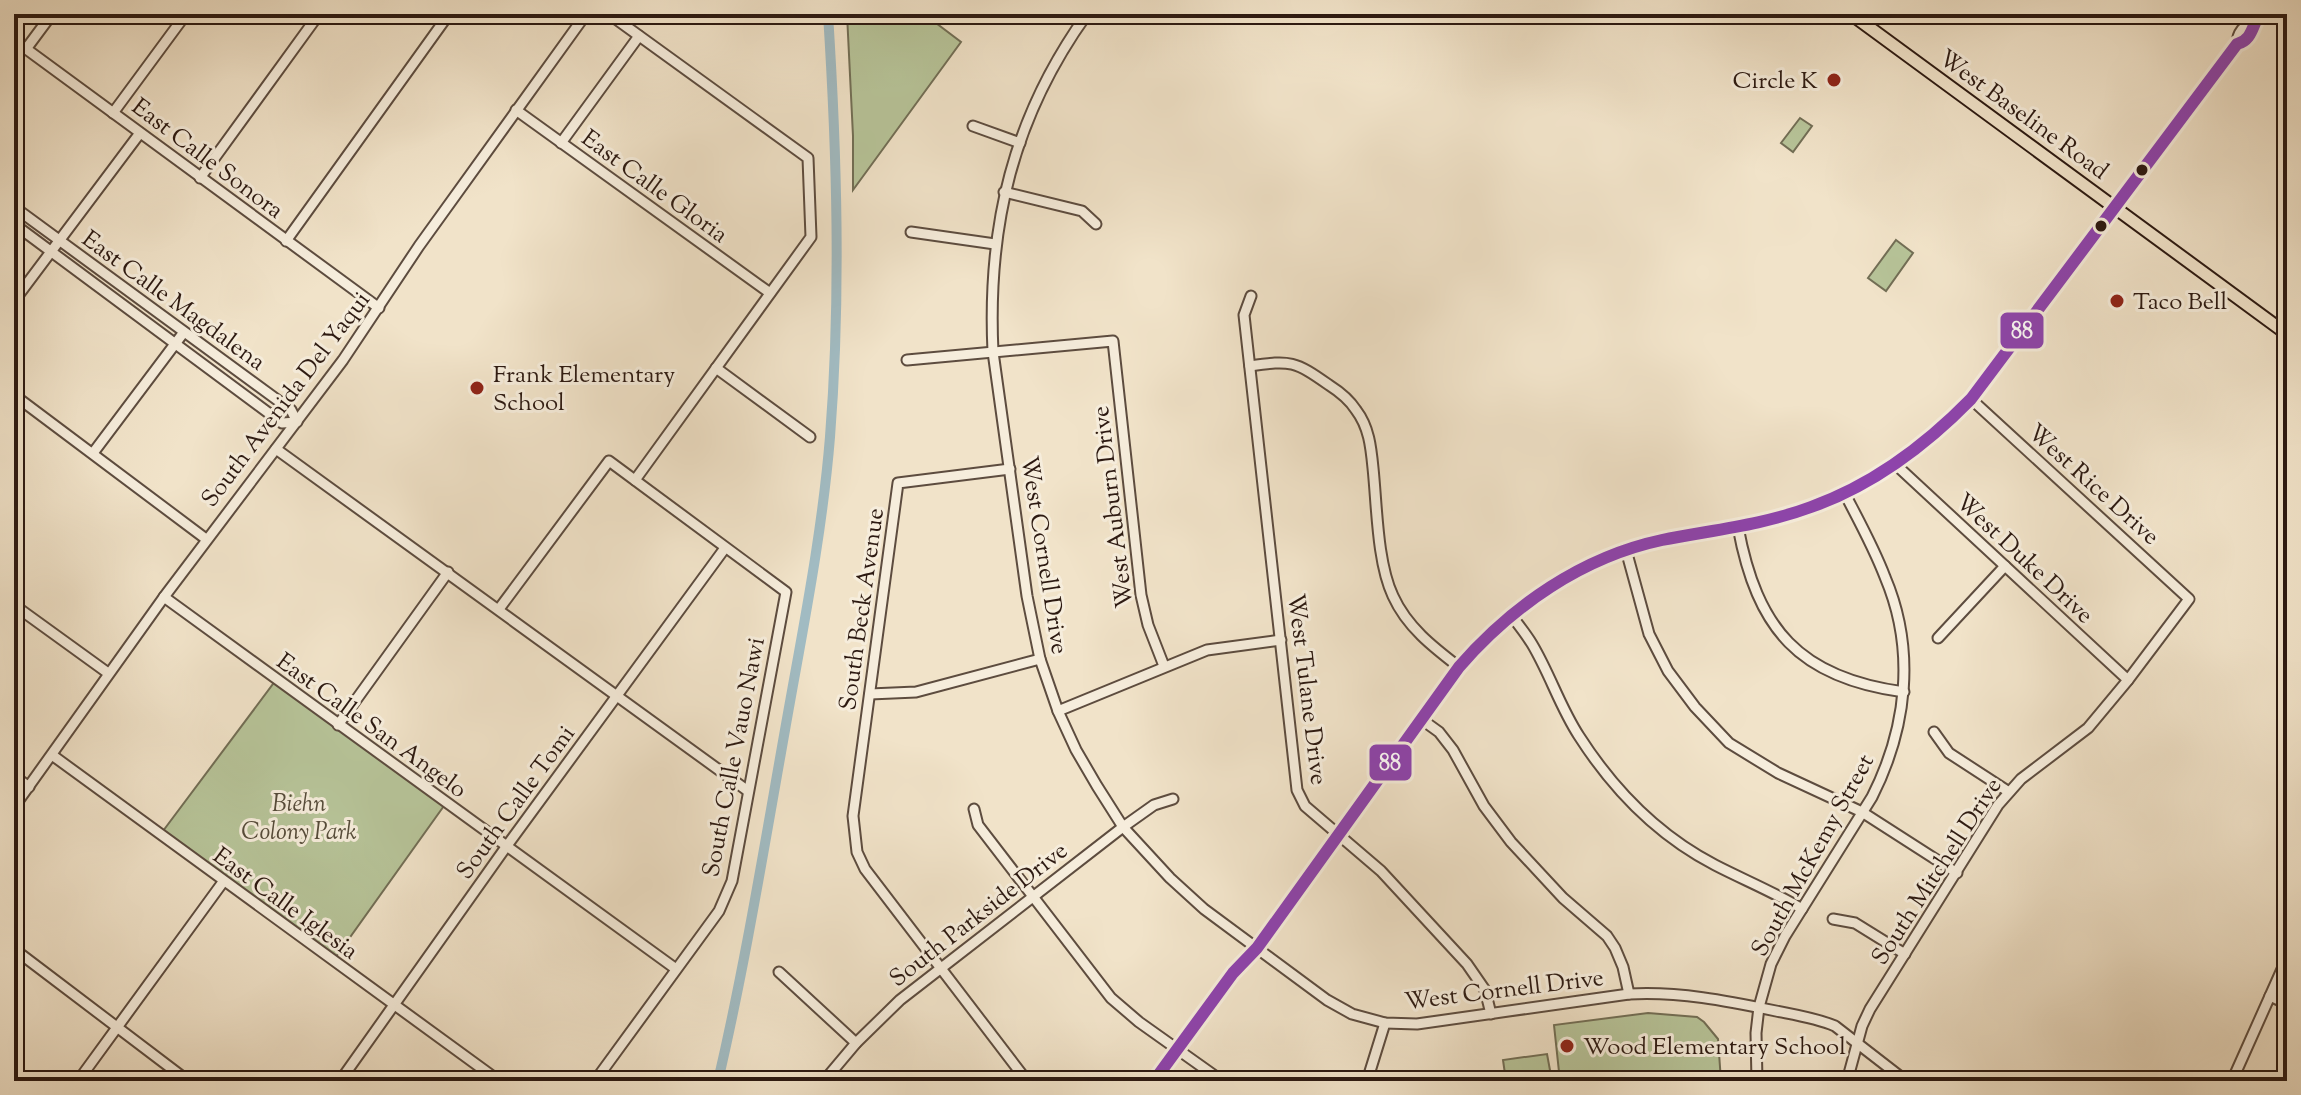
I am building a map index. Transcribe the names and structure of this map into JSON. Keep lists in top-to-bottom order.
{
  "streets": {
    "main road": ["West Baseline Road"],
    "street": [
      "East Calle Sonora",
      "East Calle Gloria",
      "East Calle Magdalena",
      "South Avenida Del Yaqui",
      "West Rice Drive",
      "West Auburn Drive",
      "West Cornell Drive",
      "West Duke Drive",
      "South Beck Avenue",
      "West Tulane Drive",
      "East Calle San Angelo",
      "South Calle Vauo Nawi",
      "South Calle Tomi",
      "South McKemy Street",
      "South Mitchell Drive",
      "East Calle Iglesia",
      "South Parkside Drive"
    ]
  },
  "crossings": [
    ["East Calle Sonora", "South Avenida Del Yaqui"],
    ["East Calle Gloria", "South Avenida Del Yaqui"],
    ["East Calle Magdalena", "South Avenida Del Yaqui"],
    ["South Avenida Del Yaqui", "East Calle San Angelo"],
    ["South Avenida Del Yaqui", "East Calle Iglesia"],
    ["West Rice Drive", "South Mitchell Drive"],
    ["West Auburn Drive", "West Cornell Drive"],
    ["West Cornell Drive", "South Beck Avenue"],
    ["West Cornell Drive", "West Tulane Drive"],
    ["West Cornell Drive", "South McKemy Street"],
    ["West Cornell Drive", "South Mitchell Drive"],
    ["West Cornell Drive", "South Parkside Drive"],
    ["West Duke Drive", "South Mitchell Drive"],
    ["South Beck Avenue", "South Parkside Drive"],
    ["East Calle San Angelo", "South Calle Vauo Nawi"],
    ["East Calle San Angelo", "South Calle Tomi"],
    ["South Calle Vauo Nawi", "South Calle Tomi"],
    ["South Calle Tomi", "East Calle Iglesia"]
  ],
  "parks": ["Biehn Colony Park"],
  "places": [
    "Circle K",
    "Taco Bell",
    "Frank Elementary School",
    "Wood Elementary School"
  ],
  "lines": ["transit line 88"]
}
